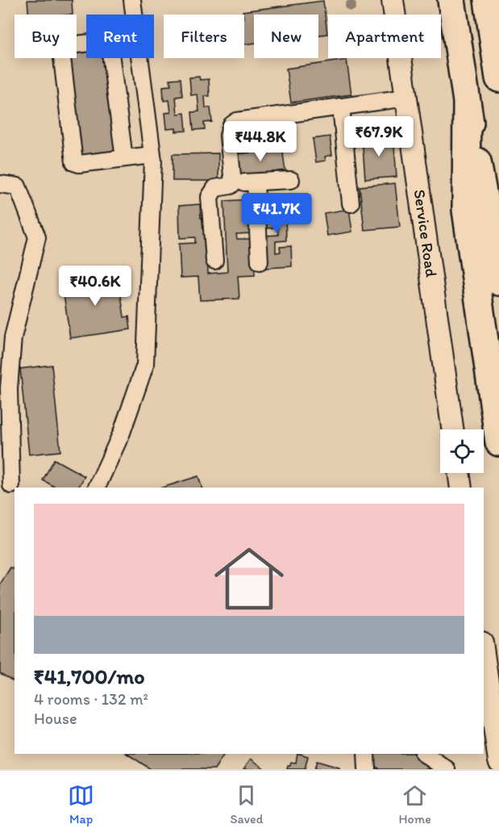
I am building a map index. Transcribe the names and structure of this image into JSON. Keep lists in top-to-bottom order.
{
  "streets": {
    "street": ["Service Road"]
  },
  "page": {
    "chip": [
      "Buy",
      "Rent",
      "Filters",
      "New",
      "Apartment"
    ],
    "price": [
      "₹67.9K",
      "₹44.8K",
      "₹41.7K",
      "₹40.6K"
    ],
    "list": [
      {
        "name": "₹41,700/mo",
        "note": "4 rooms · 132 m² · House"
      }
    ],
    "tabs": ["Map", "Saved", "Home"]
  }
}
